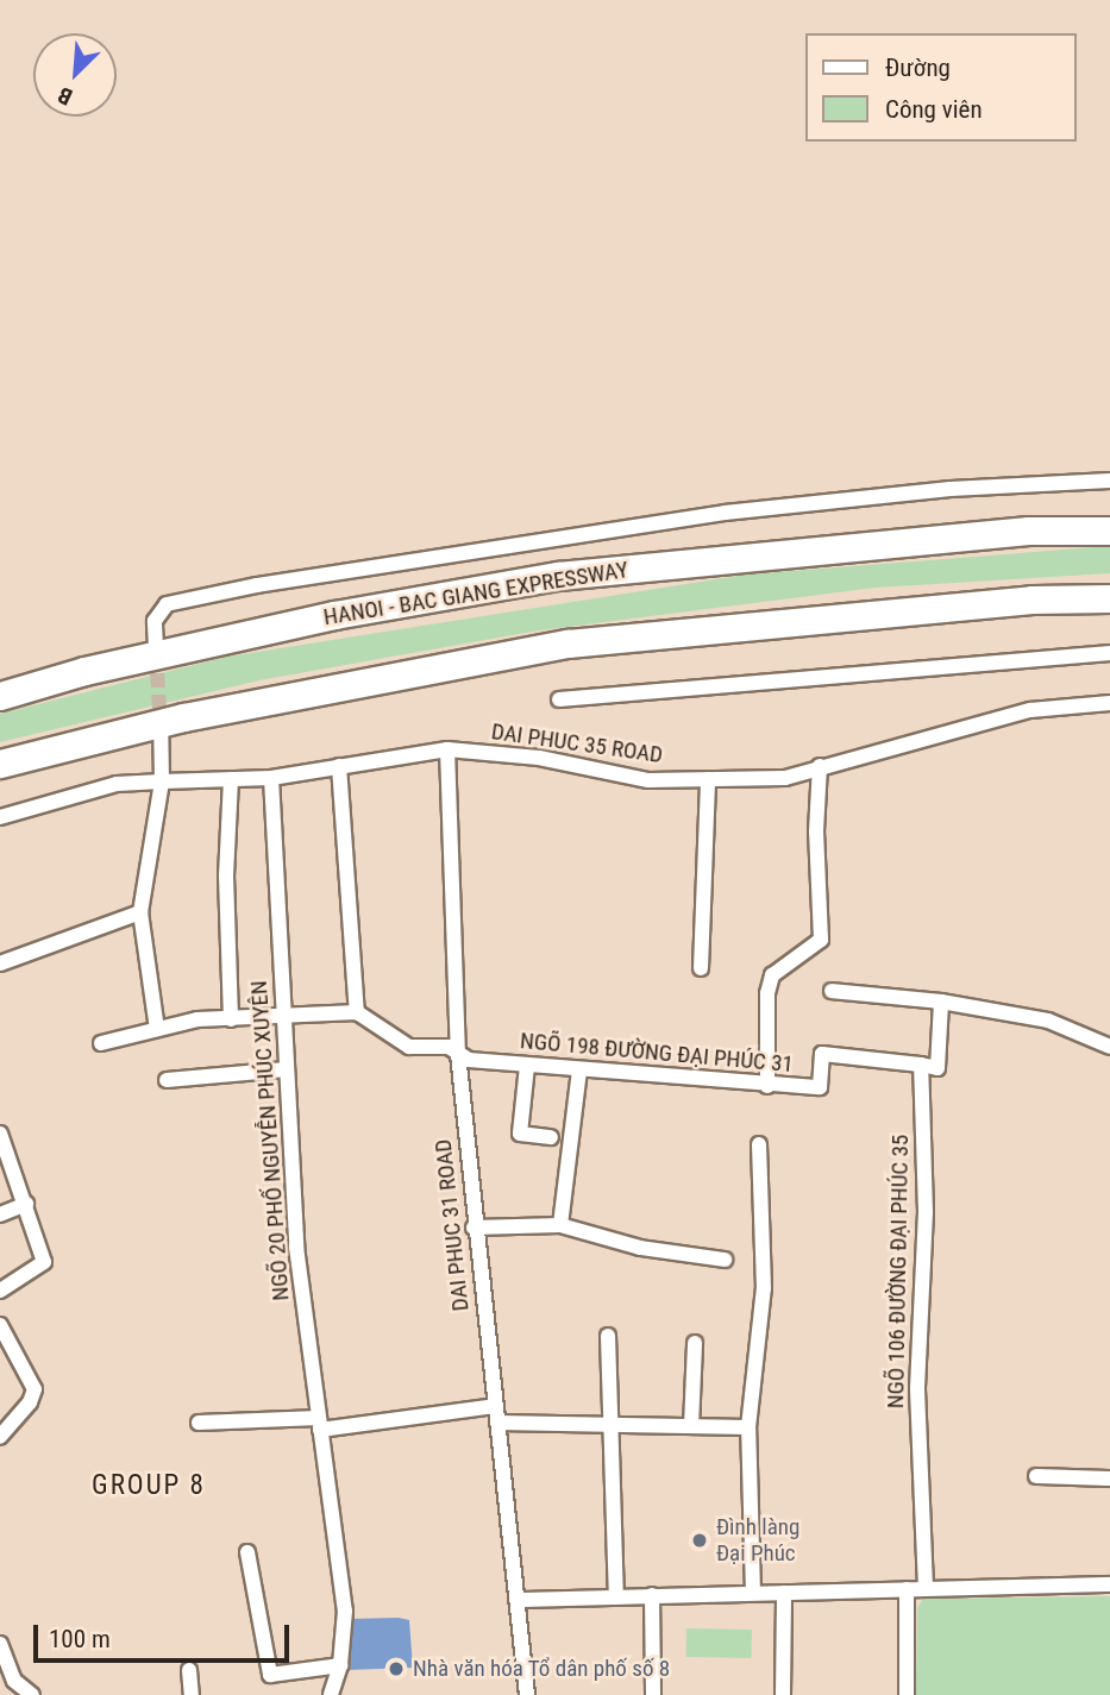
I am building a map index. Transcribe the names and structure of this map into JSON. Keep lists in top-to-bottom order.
{
  "streets": {
    "highway": ["HANOI - BAC GIANG EXPRESSWAY"],
    "street": [
      "DAI PHUC 35 ROAD",
      "NGÕ 198 ĐƯỜNG ĐẠI PHÚC 31",
      "NGÕ 20 PHỐ NGUYỄN PHÚC XUYÊN",
      "DAI PHUC 31 ROAD",
      "NGÕ 106 ĐƯỜNG ĐẠI PHÚC 35"
    ]
  },
  "crossings": [
    ["DAI PHUC 35 ROAD", "NGÕ 20 PHỐ NGUYỄN PHÚC XUYÊN"],
    ["DAI PHUC 35 ROAD", "DAI PHUC 31 ROAD"],
    ["NGÕ 198 ĐƯỜNG ĐẠI PHÚC 31", "DAI PHUC 31 ROAD"],
    ["NGÕ 198 ĐƯỜNG ĐẠI PHÚC 31", "NGÕ 106 ĐƯỜNG ĐẠI PHÚC 35"]
  ],
  "districts": ["GROUP 8"],
  "places": ["Đình làng Đại Phúc", "Nhà văn hóa Tổ dân phố số 8"],
  "legend": ["Đường", "Công viên"],
  "scale_bar": "100 m",
  "north": "bottom left"
}
